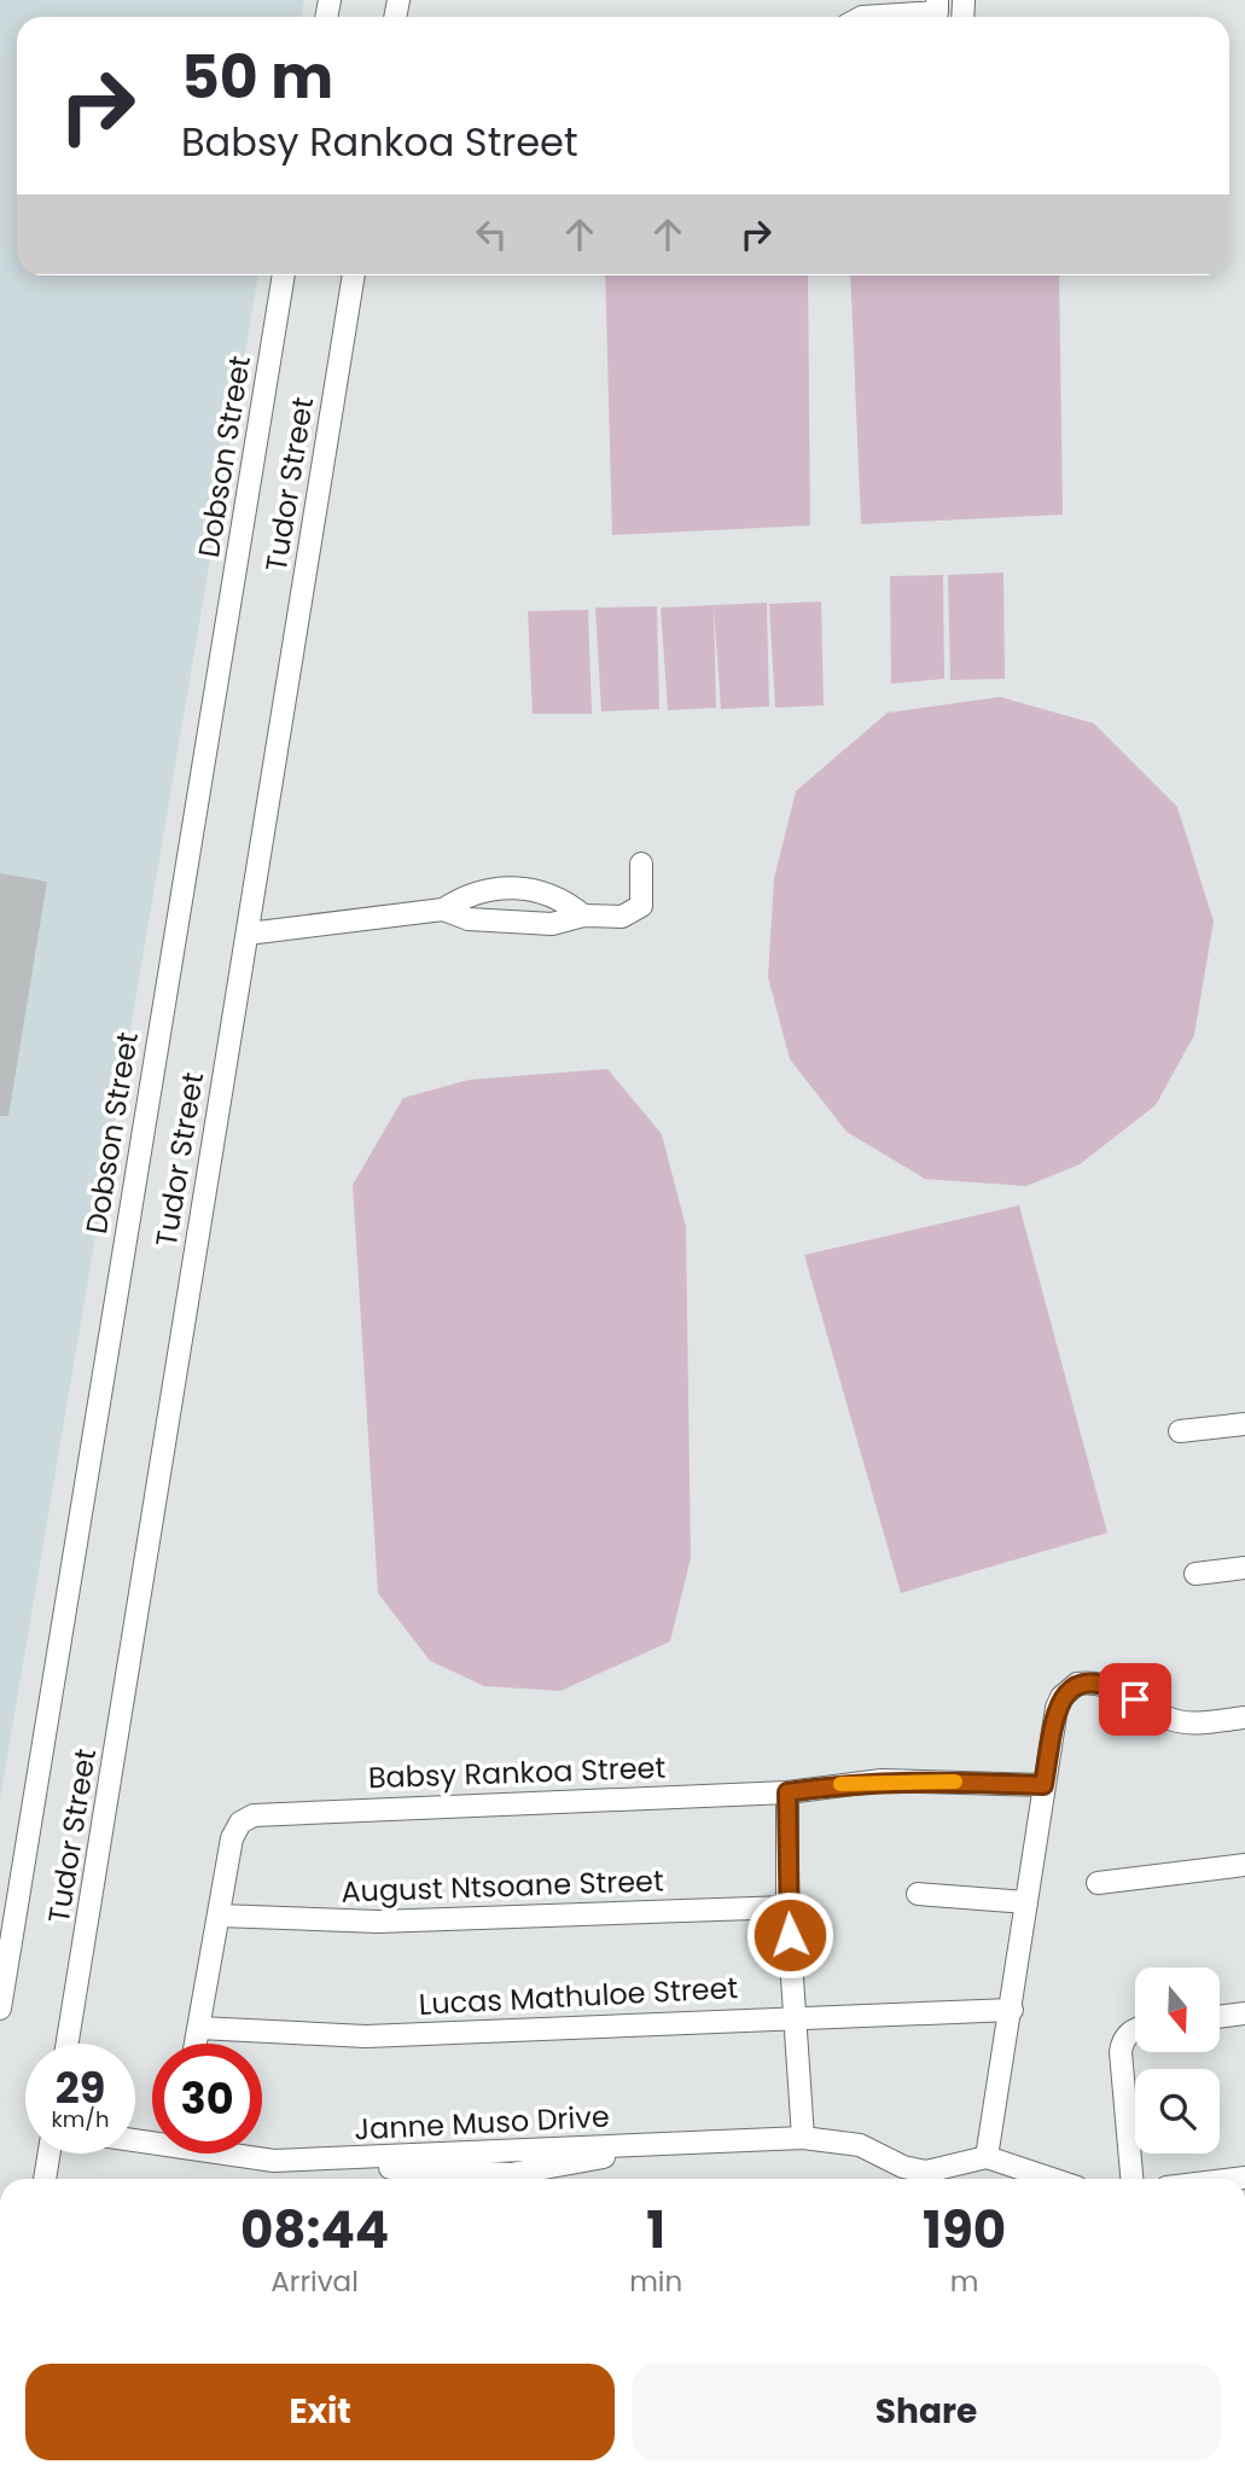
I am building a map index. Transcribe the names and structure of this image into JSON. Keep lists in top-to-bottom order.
{
  "streets": {
    "street": [
      "Dobson Street",
      "Tudor Street",
      "Babsy Rankoa Street",
      "August Ntsoane Street",
      "Lucas Mathuloe Street",
      "Janne Muso Drive"
    ]
  },
  "crossings": [
    ["Babsy Rankoa Street", "August Ntsoane Street"],
    ["Babsy Rankoa Street", "Lucas Mathuloe Street"]
  ],
  "north": "bottom",
  "page": {
    "turn": ["50 m", "Babsy Rankoa Street"],
    "speed": "29 km/h",
    "limit": "30",
    "eta": [
      "08:44",
      "Arrival",
      "1",
      "min",
      "190",
      "m"
    ],
    "buttons": ["Exit", "Share"]
  }
}
